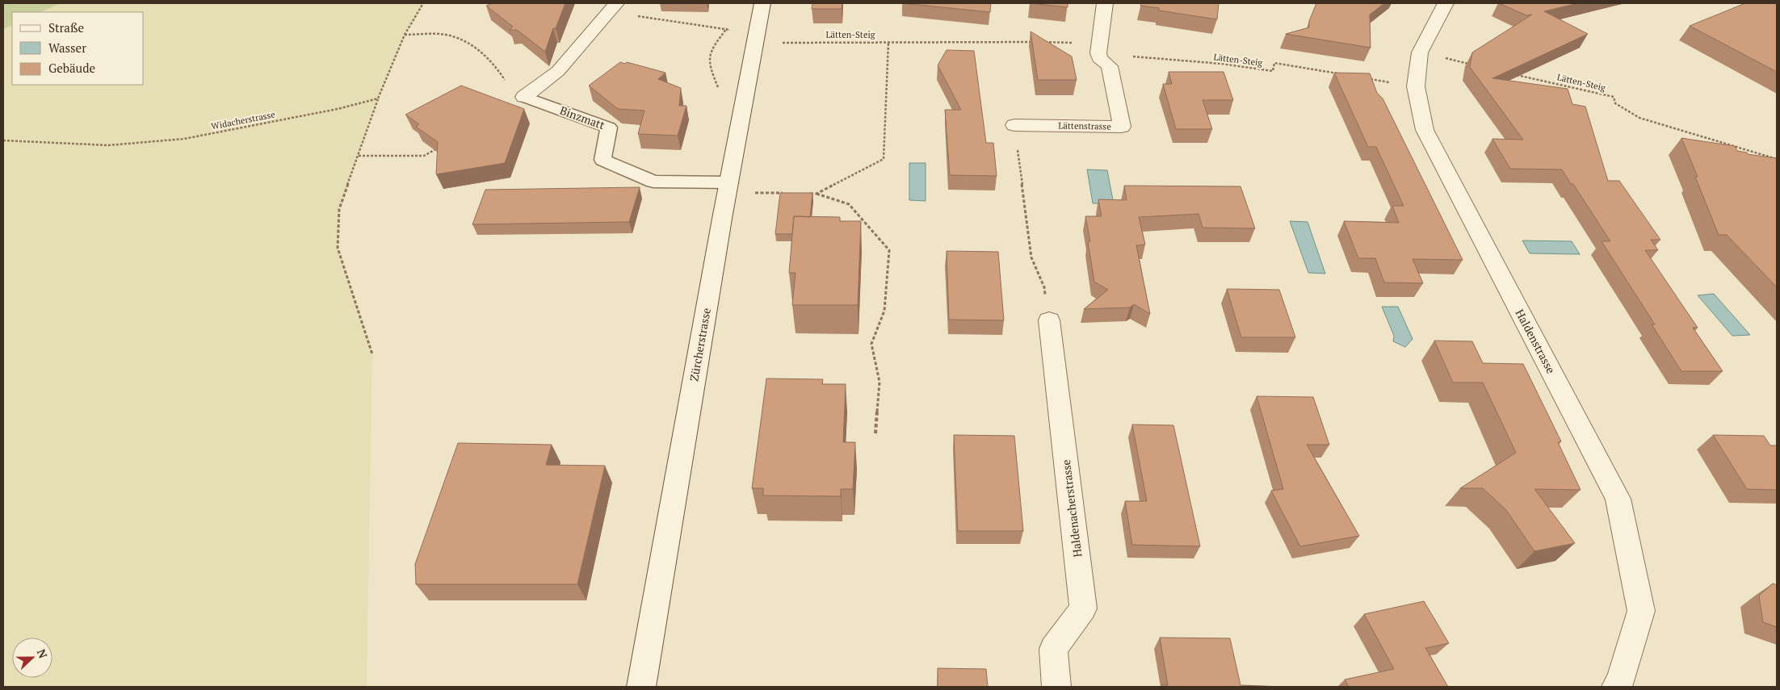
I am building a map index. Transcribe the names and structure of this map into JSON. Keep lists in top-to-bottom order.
{
  "streets": {
    "street": [
      "Lättenstrasse",
      "Haldenstrasse",
      "Zürcherstrasse",
      "Haldenacherstrasse"
    ],
    "lane": ["Binzmatt"],
    "path": ["Lätten-Steig", "Widacherstrasse"]
  },
  "crossings": [
    ["Lätten-Steig", "Lättenstrasse"],
    ["Lätten-Steig", "Zürcherstrasse"],
    ["Binzmatt", "Zürcherstrasse"]
  ],
  "legend": ["Straße", "Wasser", "Gebäude"],
  "north": "right"
}
